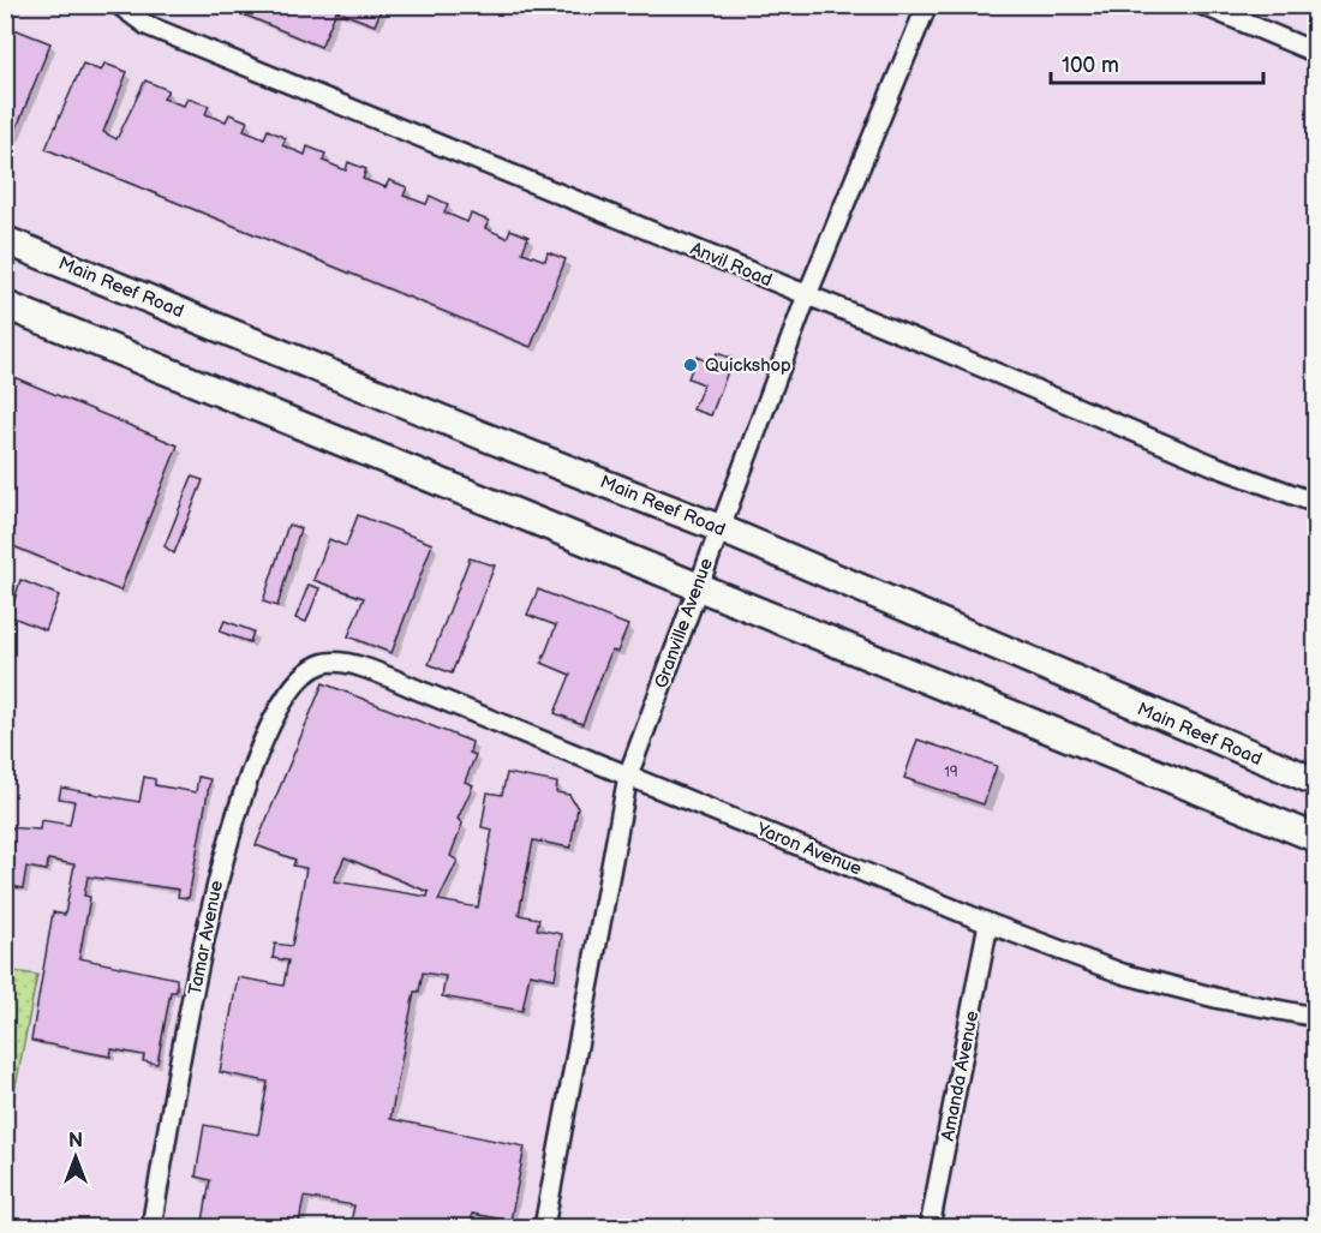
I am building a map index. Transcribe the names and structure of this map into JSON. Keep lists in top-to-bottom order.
{
  "streets": {
    "main road": ["Main Reef Road"],
    "street": [
      "Anvil Road",
      "Granville Avenue",
      "Yaron Avenue",
      "Tamar Avenue",
      "Amanda Avenue"
    ]
  },
  "crossings": [
    ["Anvil Road", "Granville Avenue"],
    ["Main Reef Road", "Granville Avenue"],
    ["Granville Avenue", "Yaron Avenue"],
    ["Yaron Avenue", "Tamar Avenue"],
    ["Yaron Avenue", "Amanda Avenue"]
  ],
  "places": ["Quickshop"],
  "house_numbers": ["19"],
  "scale_bar": "100 m",
  "north": "top"
}
